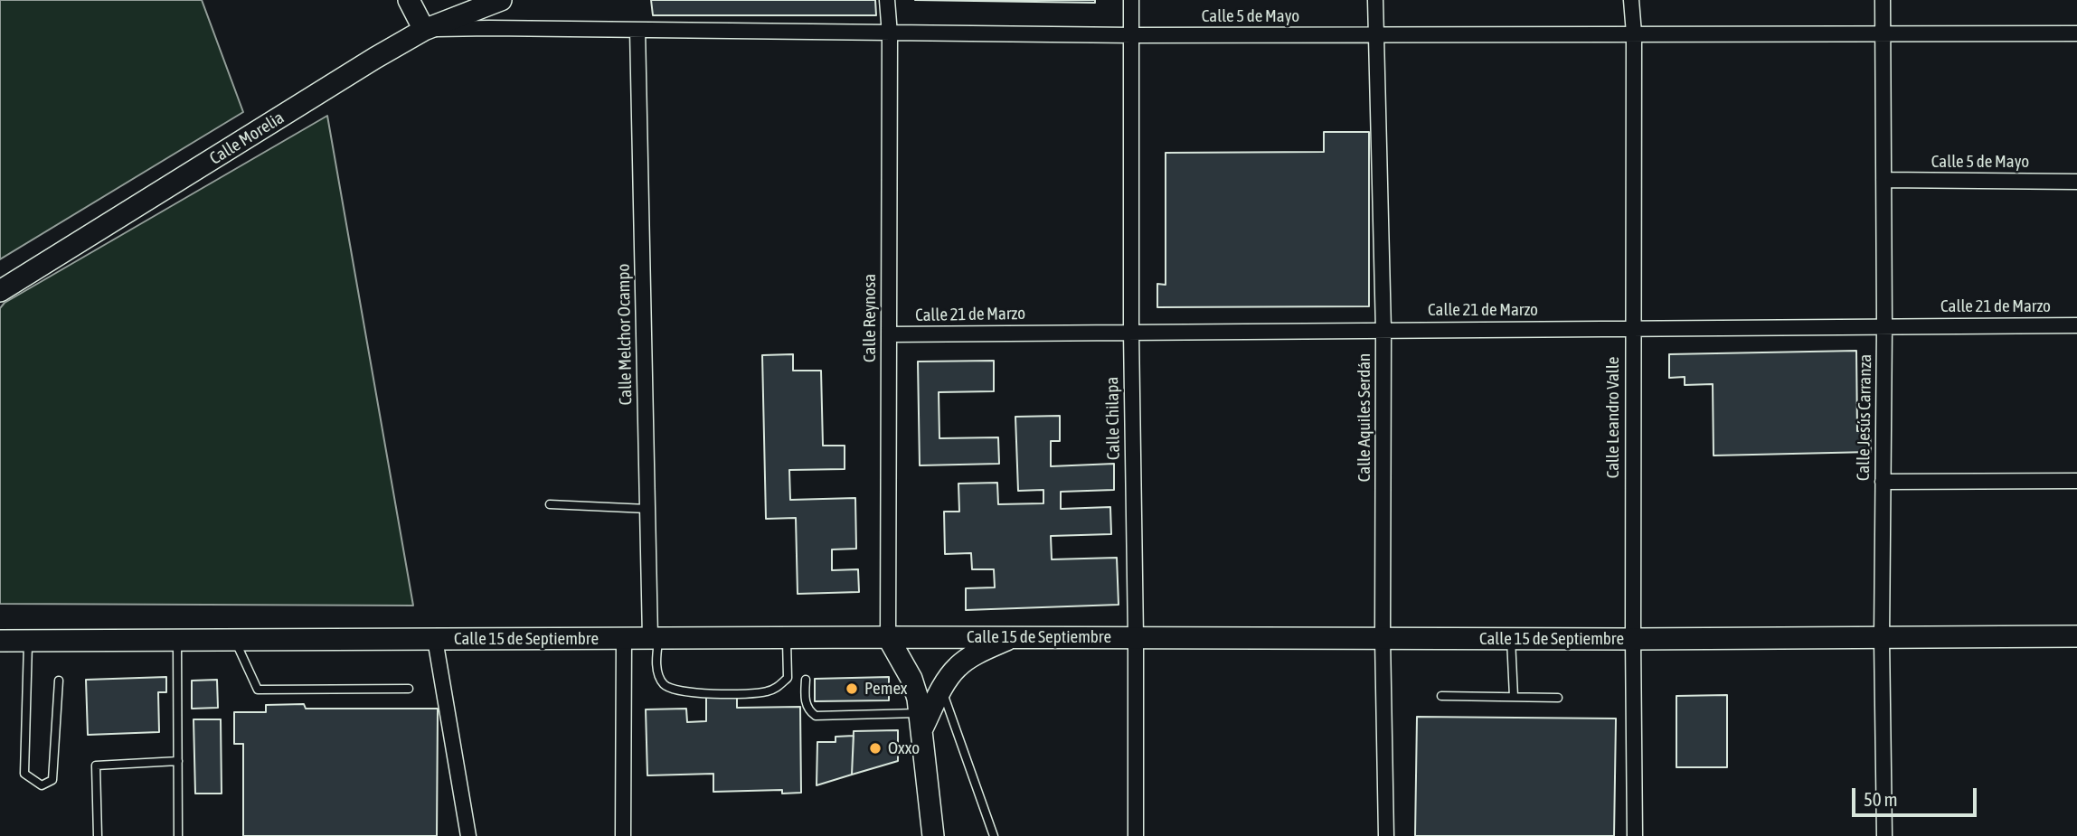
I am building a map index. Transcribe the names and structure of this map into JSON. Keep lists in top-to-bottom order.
{
  "streets": {
    "street": [
      "Calle 5 de Mayo",
      "Calle Morelia",
      "Calle 21 de Marzo",
      "Calle Reynosa",
      "Calle Melchor Ocampo",
      "Calle Aquiles Serdán",
      "Calle Leandro Valle",
      "Calle Jesús Carranza",
      "Calle Chilapa",
      "Calle 15 de Septiembre"
    ]
  },
  "crossings": [
    ["Calle 5 de Mayo", "Calle Morelia"],
    ["Calle 5 de Mayo", "Calle Reynosa"],
    ["Calle 5 de Mayo", "Calle Melchor Ocampo"],
    ["Calle 5 de Mayo", "Calle Aquiles Serdán"],
    ["Calle 5 de Mayo", "Calle Leandro Valle"],
    ["Calle 5 de Mayo", "Calle Jesús Carranza"],
    ["Calle 5 de Mayo", "Calle Chilapa"],
    ["Calle 21 de Marzo", "Calle Reynosa"],
    ["Calle 21 de Marzo", "Calle Aquiles Serdán"],
    ["Calle 21 de Marzo", "Calle Leandro Valle"],
    ["Calle 21 de Marzo", "Calle Jesús Carranza"],
    ["Calle 21 de Marzo", "Calle Chilapa"],
    ["Calle Reynosa", "Calle 15 de Septiembre"],
    ["Calle Melchor Ocampo", "Calle 15 de Septiembre"],
    ["Calle Aquiles Serdán", "Calle 15 de Septiembre"],
    ["Calle Leandro Valle", "Calle 15 de Septiembre"],
    ["Calle Jesús Carranza", "Calle 15 de Septiembre"],
    ["Calle Chilapa", "Calle 15 de Septiembre"]
  ],
  "places": ["Pemex", "Oxxo"],
  "scale_bar": "50 m"
}
